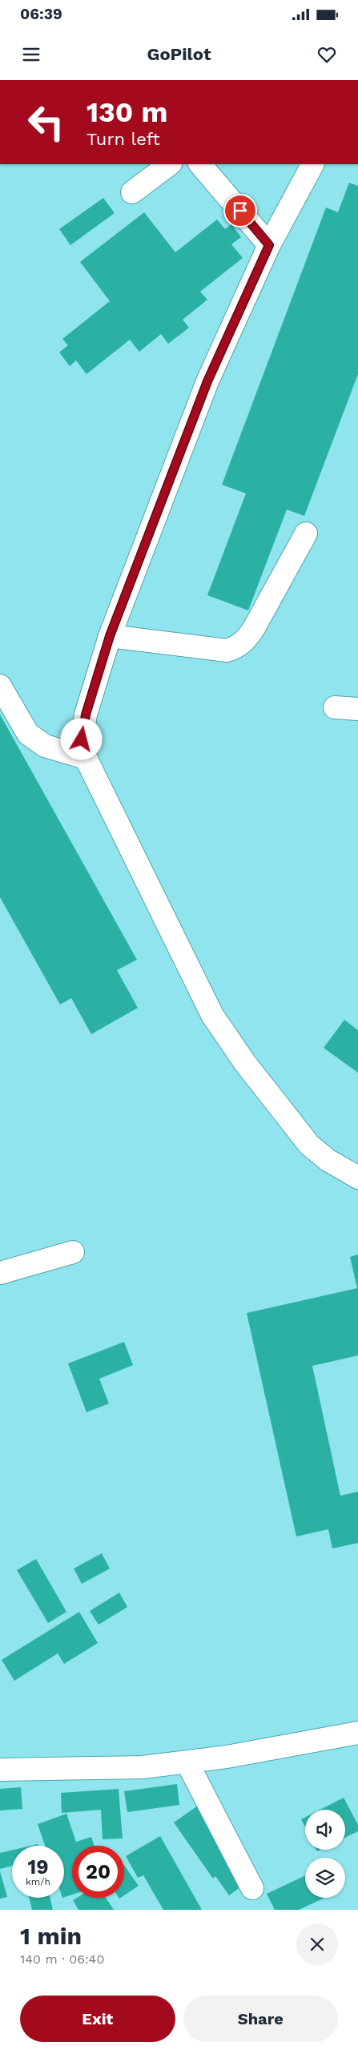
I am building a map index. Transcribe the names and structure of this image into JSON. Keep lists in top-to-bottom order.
{
  "page": {
    "status": "06:39",
    "header": "GoPilot",
    "turn": ["130 m", "Turn left"],
    "speed": "19 km/h",
    "limit": "20",
    "heading": ["1 min", "140 m · 06:40"],
    "buttons": ["Exit", "Share"]
  }
}
